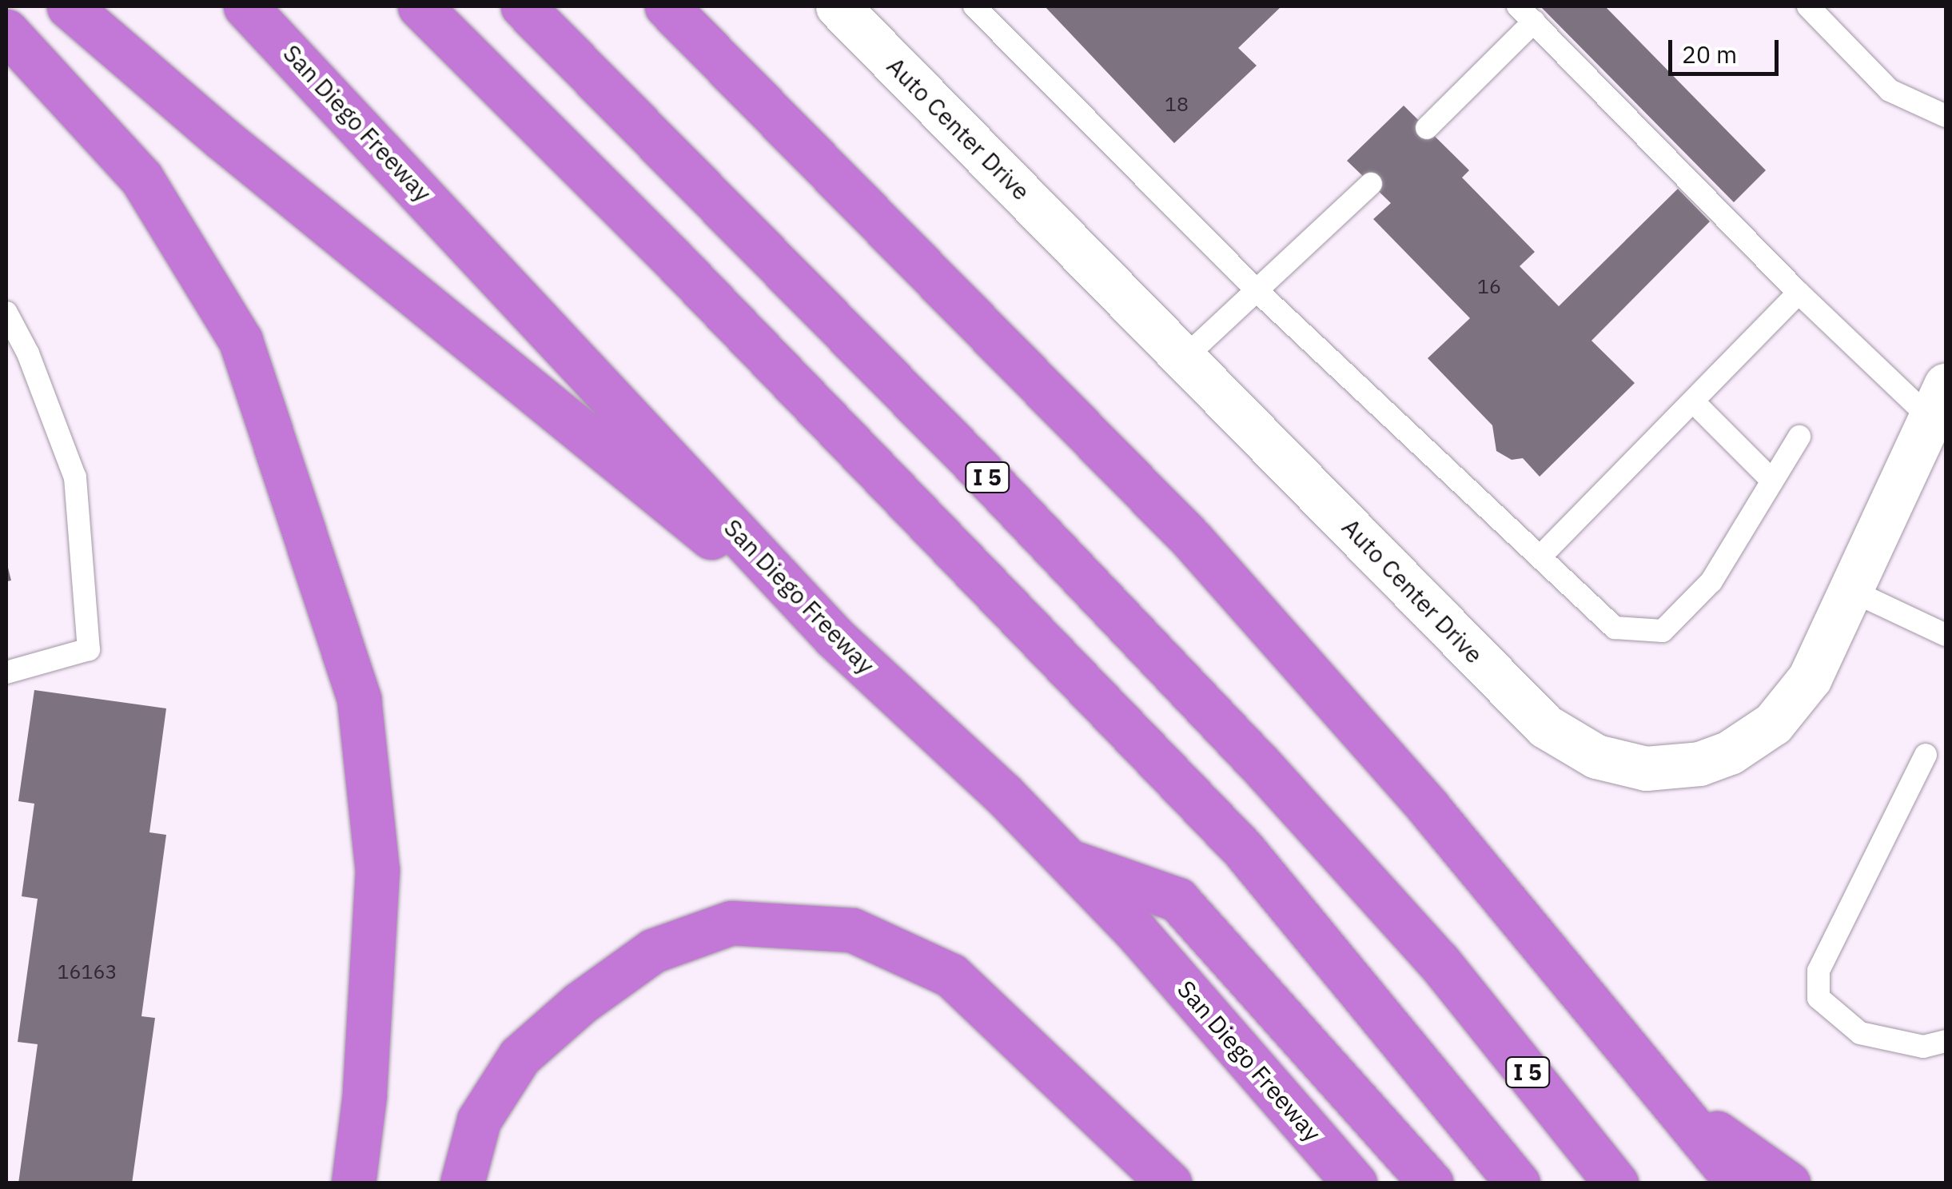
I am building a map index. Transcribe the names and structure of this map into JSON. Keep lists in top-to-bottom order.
{
  "streets": {
    "highway": ["San Diego Freeway", "I 5"],
    "street": ["Auto Center Drive"]
  },
  "house_numbers": ["18", "16", "16163"],
  "scale_bar": "20 m"
}
